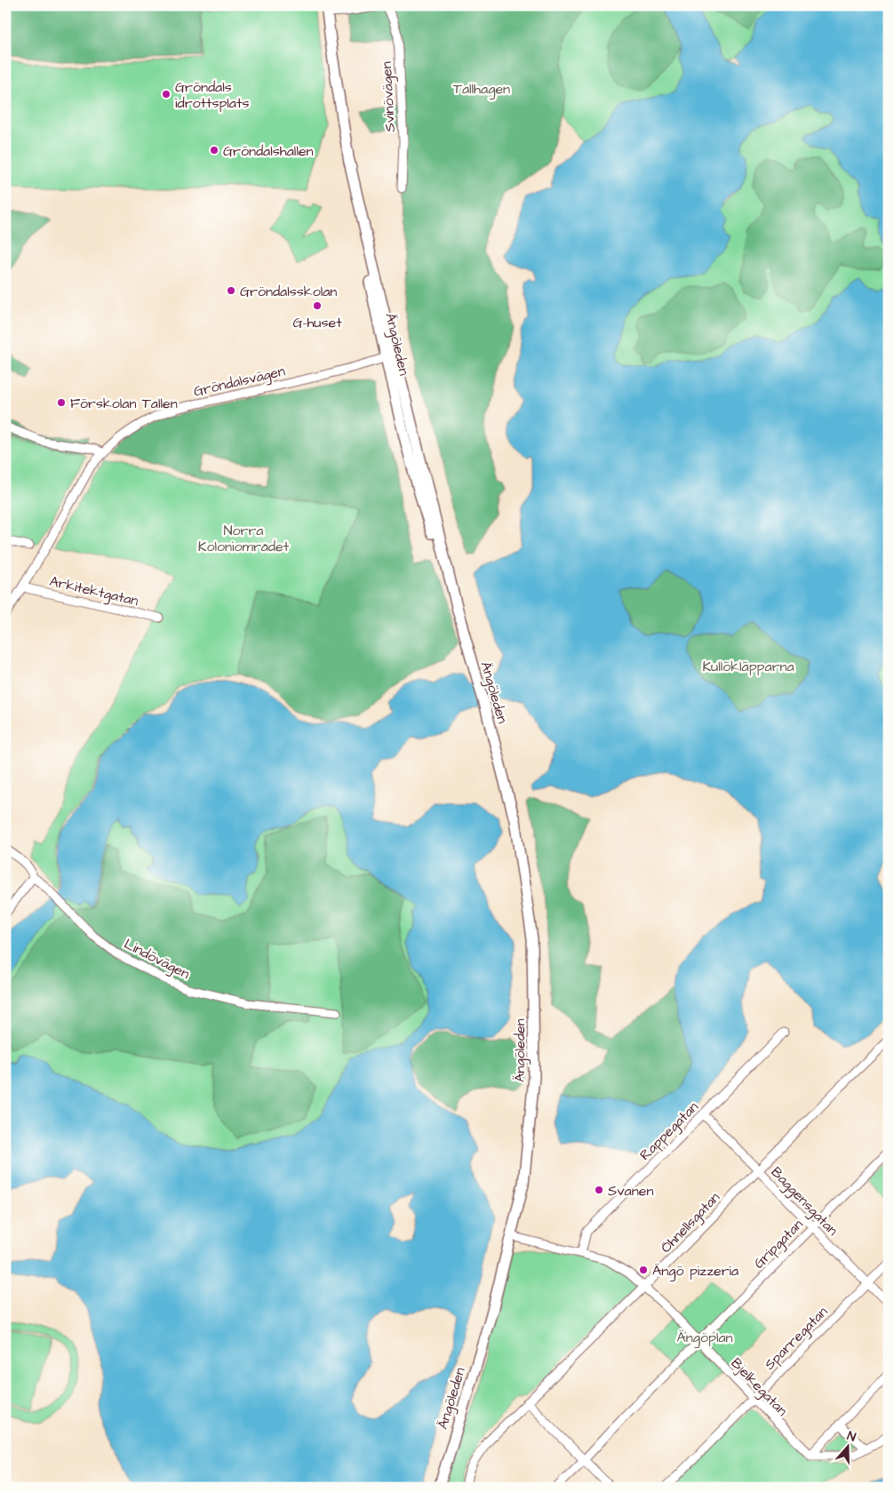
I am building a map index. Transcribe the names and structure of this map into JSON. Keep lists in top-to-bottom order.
{
  "streets": {
    "main road": ["Ängöleden"],
    "street": [
      "Svinövägen",
      "Gröndalsvägen",
      "Arkitektgatan",
      "Lindövägen",
      "Rappegatan",
      "Baggensgatan",
      "Öhnellsgatan",
      "Gripgatan",
      "Sparregatan",
      "Bjelkegatan"
    ]
  },
  "crossings": [
    ["Svinövägen", "Ängöleden"],
    ["Ängöleden", "Gröndalsvägen"],
    ["Ängöleden", "Bjelkegatan"],
    ["Gröndalsvägen", "Arkitektgatan"],
    ["Rappegatan", "Baggensgatan"],
    ["Rappegatan", "Bjelkegatan"],
    ["Baggensgatan", "Öhnellsgatan"],
    ["Baggensgatan", "Gripgatan"],
    ["Baggensgatan", "Sparregatan"],
    ["Öhnellsgatan", "Bjelkegatan"],
    ["Gripgatan", "Bjelkegatan"],
    ["Sparregatan", "Bjelkegatan"]
  ],
  "parks": [
    "Tallhagen",
    "Norra Koloniområdet",
    "Kullökläpparna",
    "Ängöplan"
  ],
  "places": [
    "Gröndals idrottsplats",
    "Gröndalshallen",
    "Gröndalsskolan",
    "G-huset",
    "Förskolan Tallen",
    "Svanen",
    "Ängö pizzeria"
  ],
  "north": "top"
}
